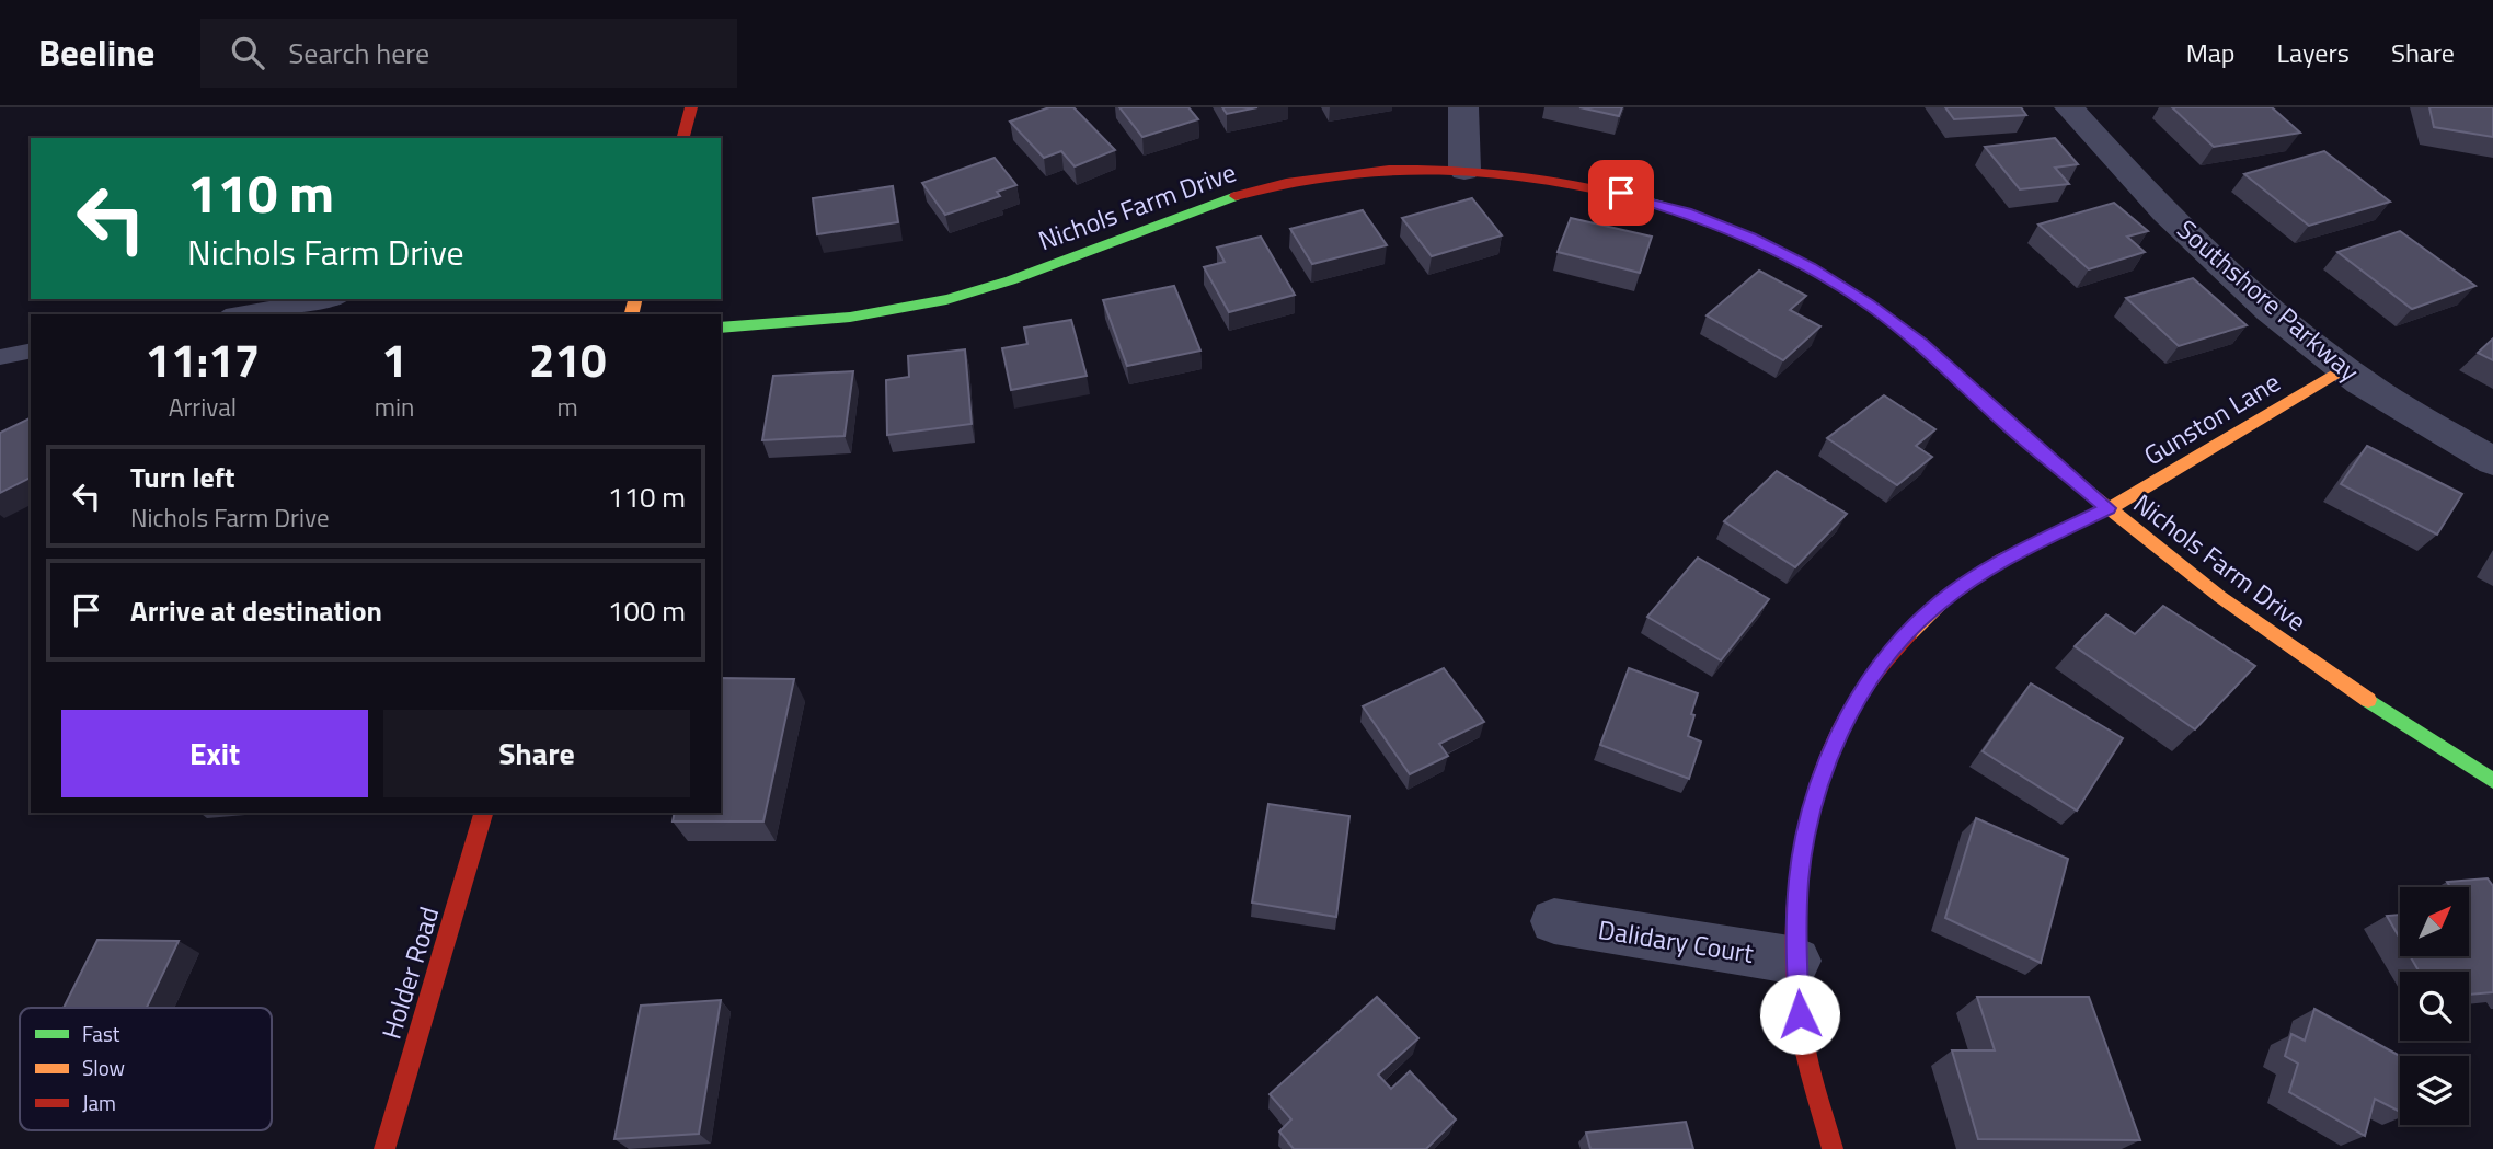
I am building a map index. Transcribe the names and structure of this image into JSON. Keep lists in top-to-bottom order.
{
  "streets": {
    "street": [
      "Nichols Farm Drive",
      "Southshore Parkway",
      "Gunston Lane",
      "Dalidary Court",
      "Holder Road"
    ]
  },
  "crossings": [
    ["Nichols Farm Drive", "Gunston Lane"],
    ["Southshore Parkway", "Gunston Lane"],
    ["Gunston Lane", "Dalidary Court"]
  ],
  "legend": ["Fast", "Slow", "Jam"],
  "north": "top right",
  "page": {
    "header": "Beeline",
    "search": "Search here",
    "nav": ["Map", "Layers", "Share"],
    "turn": ["110 m", "Nichols Farm Drive"],
    "eta": [
      "11:17",
      "Arrival",
      "1",
      "min",
      "210",
      "m"
    ],
    "list": [
      {
        "name": "Turn left",
        "note": "Nichols Farm Drive",
        "value": "110 m"
      },
      {
        "name": "Arrive at destination",
        "value": "100 m"
      }
    ],
    "buttons": ["Exit", "Share"]
  }
}
